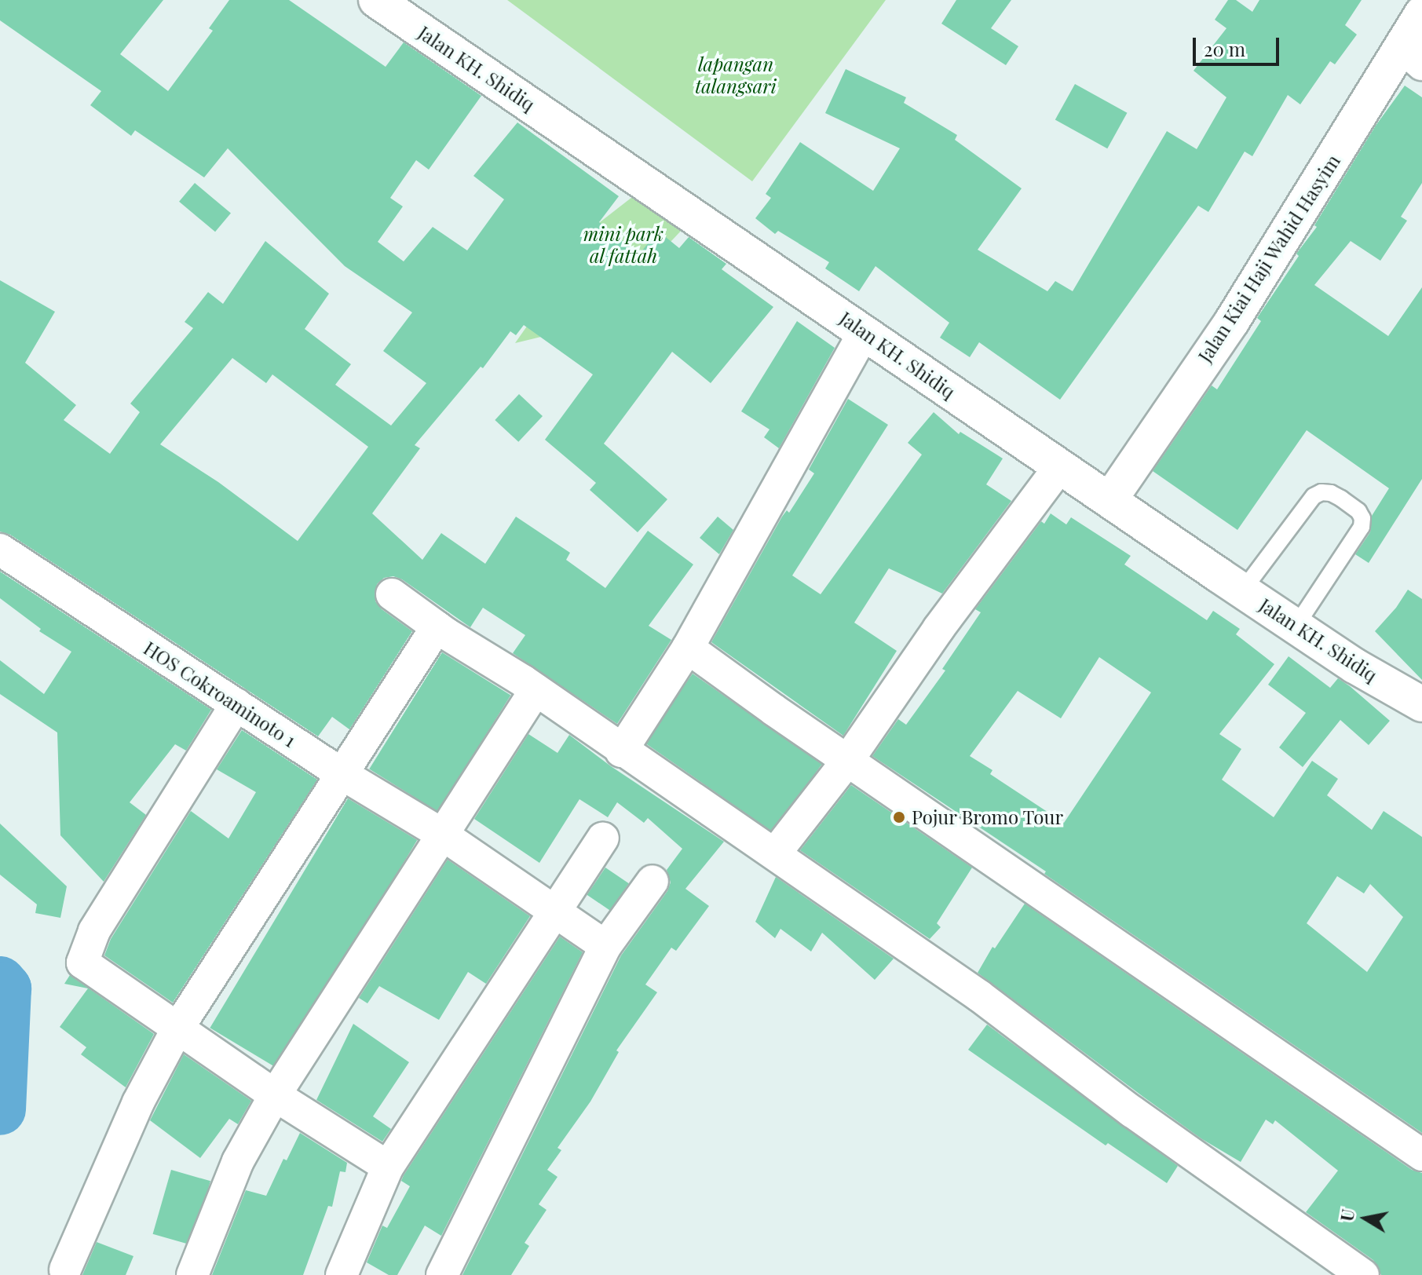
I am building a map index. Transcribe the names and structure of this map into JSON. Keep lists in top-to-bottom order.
{
  "streets": {
    "main road": ["Jalan KH. Shidiq", "Jalan Kiai Haji Wahid Hasyim"],
    "street": ["HOS Cokroaminoto 1"]
  },
  "crossings": [
    ["Jalan KH. Shidiq", "Jalan Kiai Haji Wahid Hasyim"]
  ],
  "parks": ["lapangan talangsari", "mini park al fattah"],
  "places": ["Pojur Bromo Tour"],
  "scale_bar": "20 m",
  "north": "left"
}
